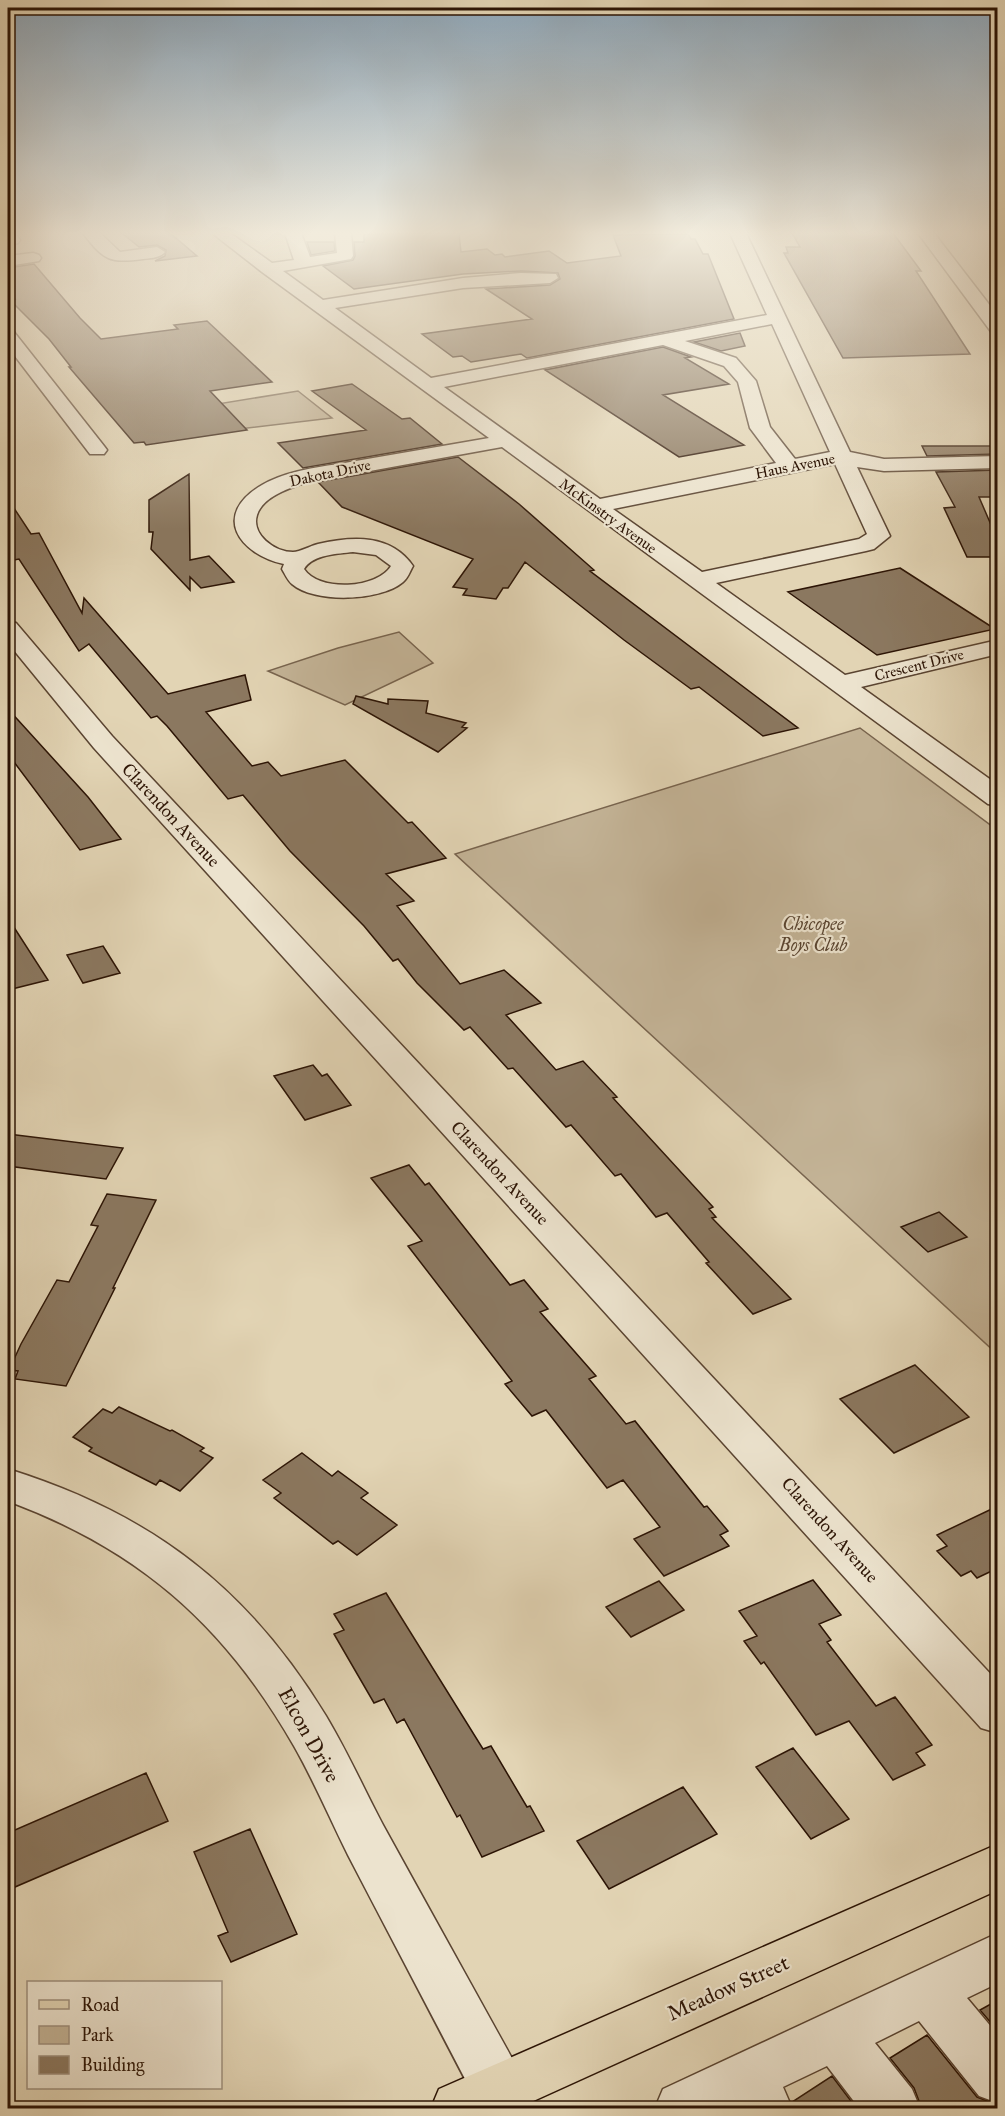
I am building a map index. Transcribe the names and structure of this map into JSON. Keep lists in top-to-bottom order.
{
  "streets": {
    "main road": ["Meadow Street"],
    "street": [
      "Haus Avenue",
      "Dakota Drive",
      "McKinstry Avenue",
      "Crescent Drive",
      "Clarendon Avenue",
      "Elcon Drive"
    ]
  },
  "crossings": [
    ["Haus Avenue", "McKinstry Avenue"],
    ["Dakota Drive", "McKinstry Avenue"],
    ["McKinstry Avenue", "Crescent Drive"],
    ["Elcon Drive", "Meadow Street"]
  ],
  "parks": ["Chicopee Boys Club"],
  "legend": ["Road", "Park", "Building"]
}
